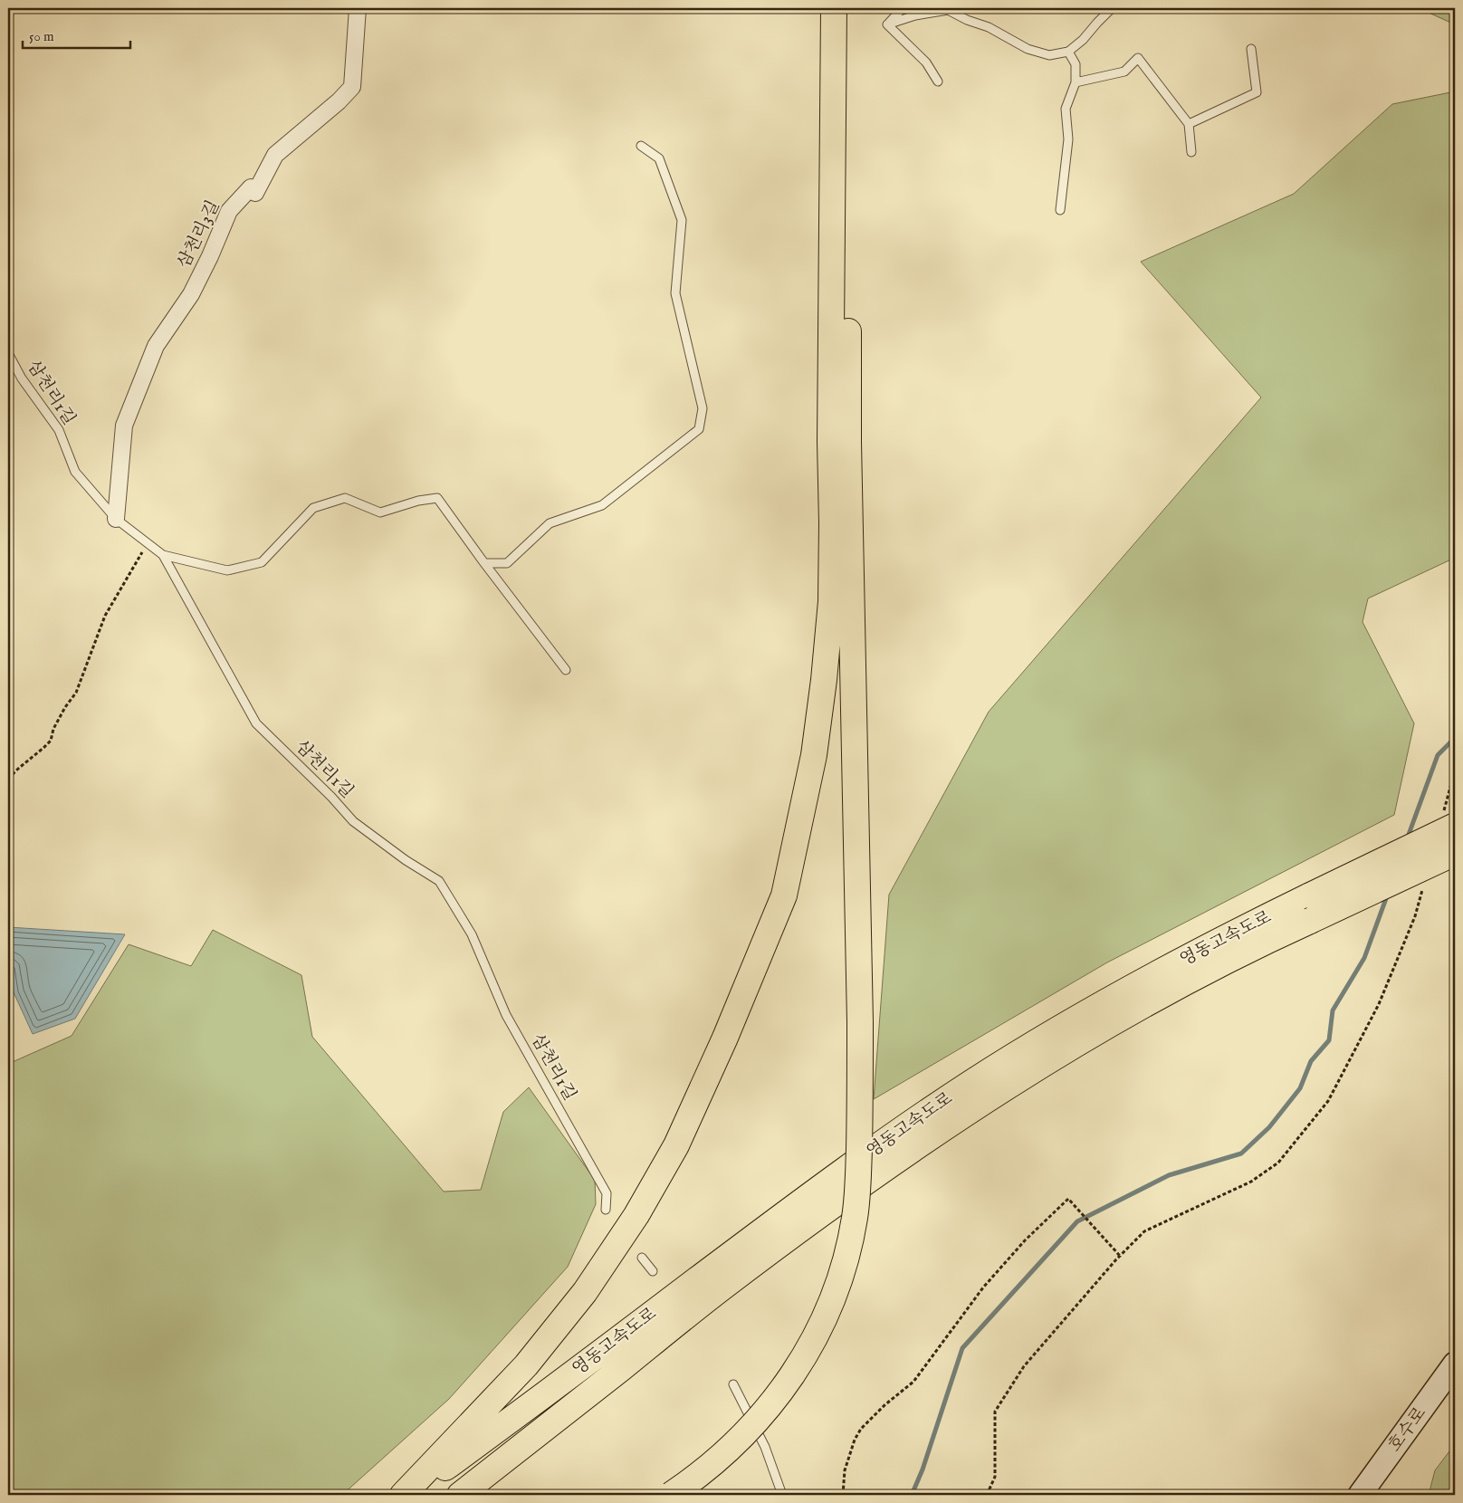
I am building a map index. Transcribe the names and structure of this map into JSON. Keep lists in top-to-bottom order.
{
  "streets": {
    "highway": ["영동고속도로"],
    "street": ["삼천리3길", "호수로"],
    "lane": ["삼천리1길"]
  },
  "crossings": [
    ["삼천리3길", "삼천리1길"]
  ],
  "scale_bar": "50 m"
}
